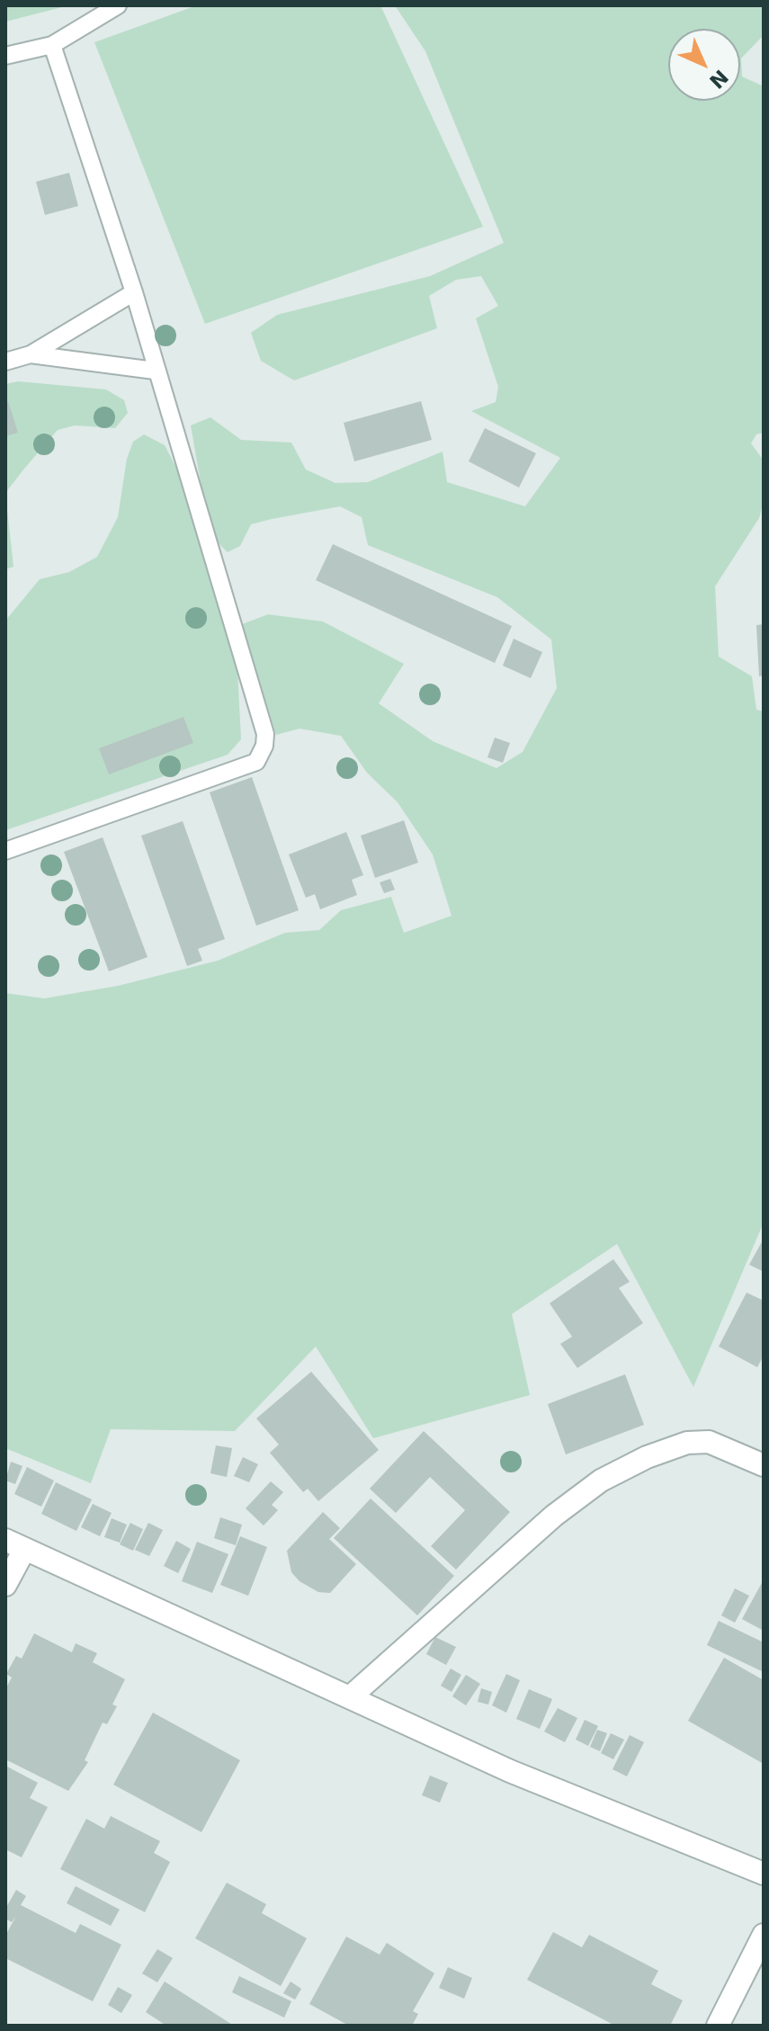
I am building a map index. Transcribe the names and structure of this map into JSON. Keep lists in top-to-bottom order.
{
  "north": "bottom right"
}
